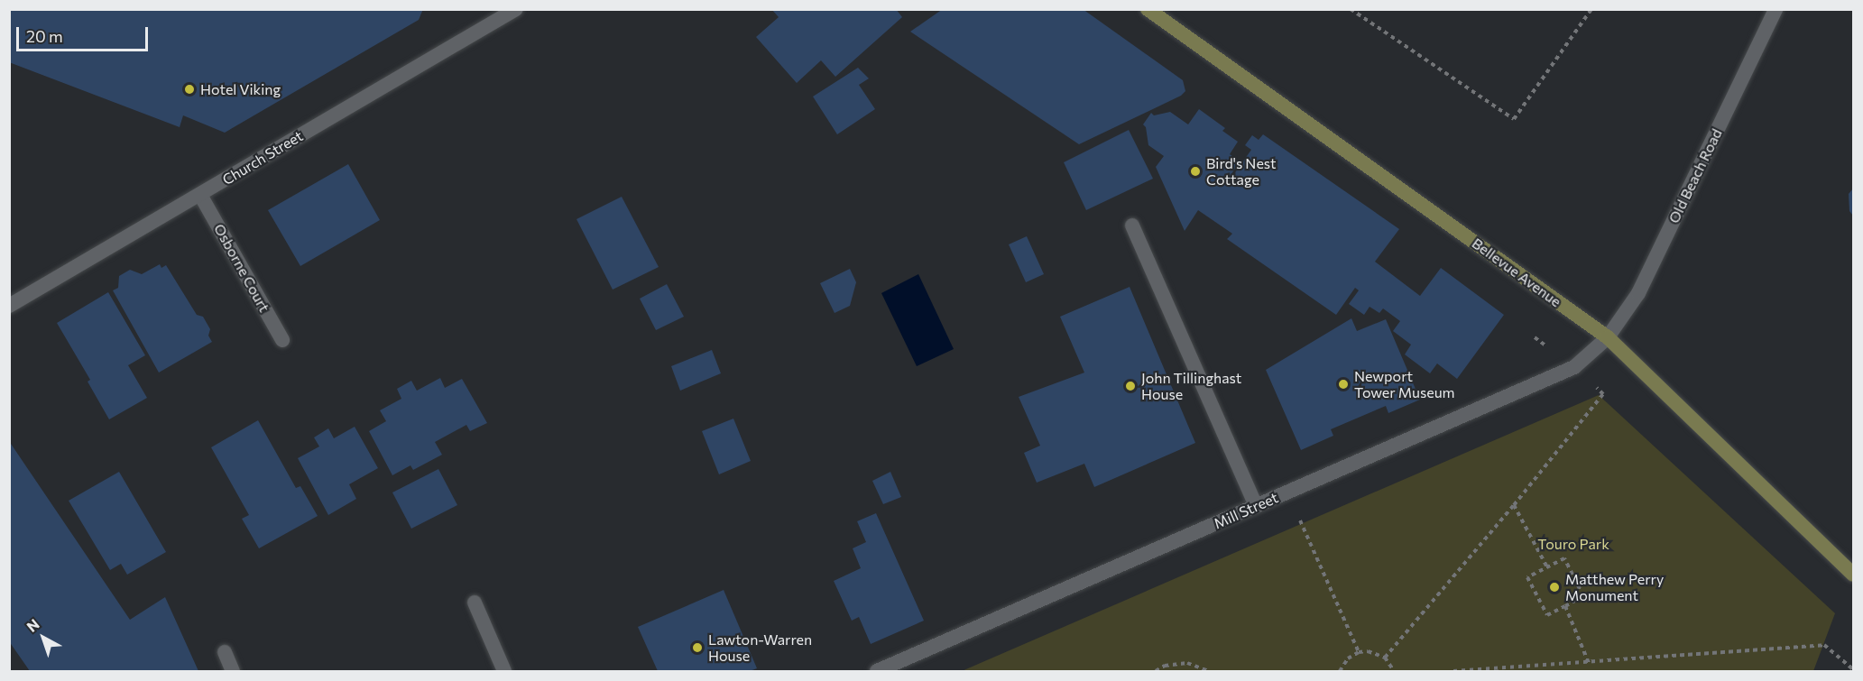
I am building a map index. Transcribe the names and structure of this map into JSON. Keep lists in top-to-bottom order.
{
  "streets": {
    "main road": ["Bellevue Avenue"],
    "street": [
      "Church Street",
      "Old Beach Road",
      "Osborne Court",
      "Mill Street"
    ]
  },
  "crossings": [
    ["Church Street", "Osborne Court"],
    ["Old Beach Road", "Bellevue Avenue"],
    ["Old Beach Road", "Mill Street"],
    ["Bellevue Avenue", "Mill Street"]
  ],
  "parks": ["Touro Park"],
  "places": [
    "Hotel Viking",
    "Bird's Nest Cottage",
    "Newport Tower Museum",
    "John Tillinghast House",
    "Matthew Perry Monument",
    "Lawton-Warren House"
  ],
  "scale_bar": "20 m",
  "north": "top left"
}
